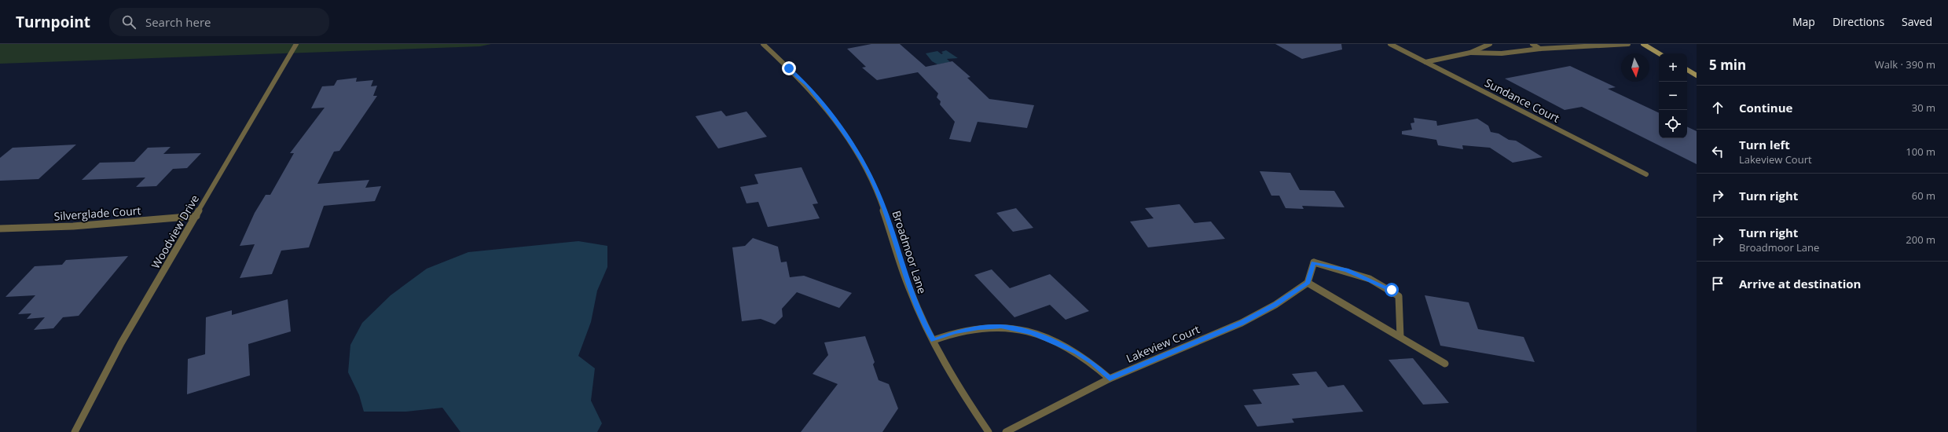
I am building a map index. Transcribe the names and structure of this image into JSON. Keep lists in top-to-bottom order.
{
  "streets": {
    "street": [
      "Sundance Court",
      "Silverglade Court",
      "Woodview Drive",
      "Broadmoor Lane",
      "Lakeview Court"
    ]
  },
  "crossings": [
    ["Silverglade Court", "Woodview Drive"]
  ],
  "north": "bottom",
  "page": {
    "header": "Turnpoint",
    "search": "Search here",
    "nav": ["Map", "Directions", "Saved"],
    "heading": ["5 min", "Walk · 390 m"],
    "map_buttons": ["+", "−"],
    "list": [
      ["Continue", "30 m"],
      ["Turn left", "Lakeview Court", "100 m"],
      ["Turn right", "60 m"],
      ["Turn right", "Broadmoor Lane", "200 m"],
      "Arrive at destination"
    ]
  }
}
